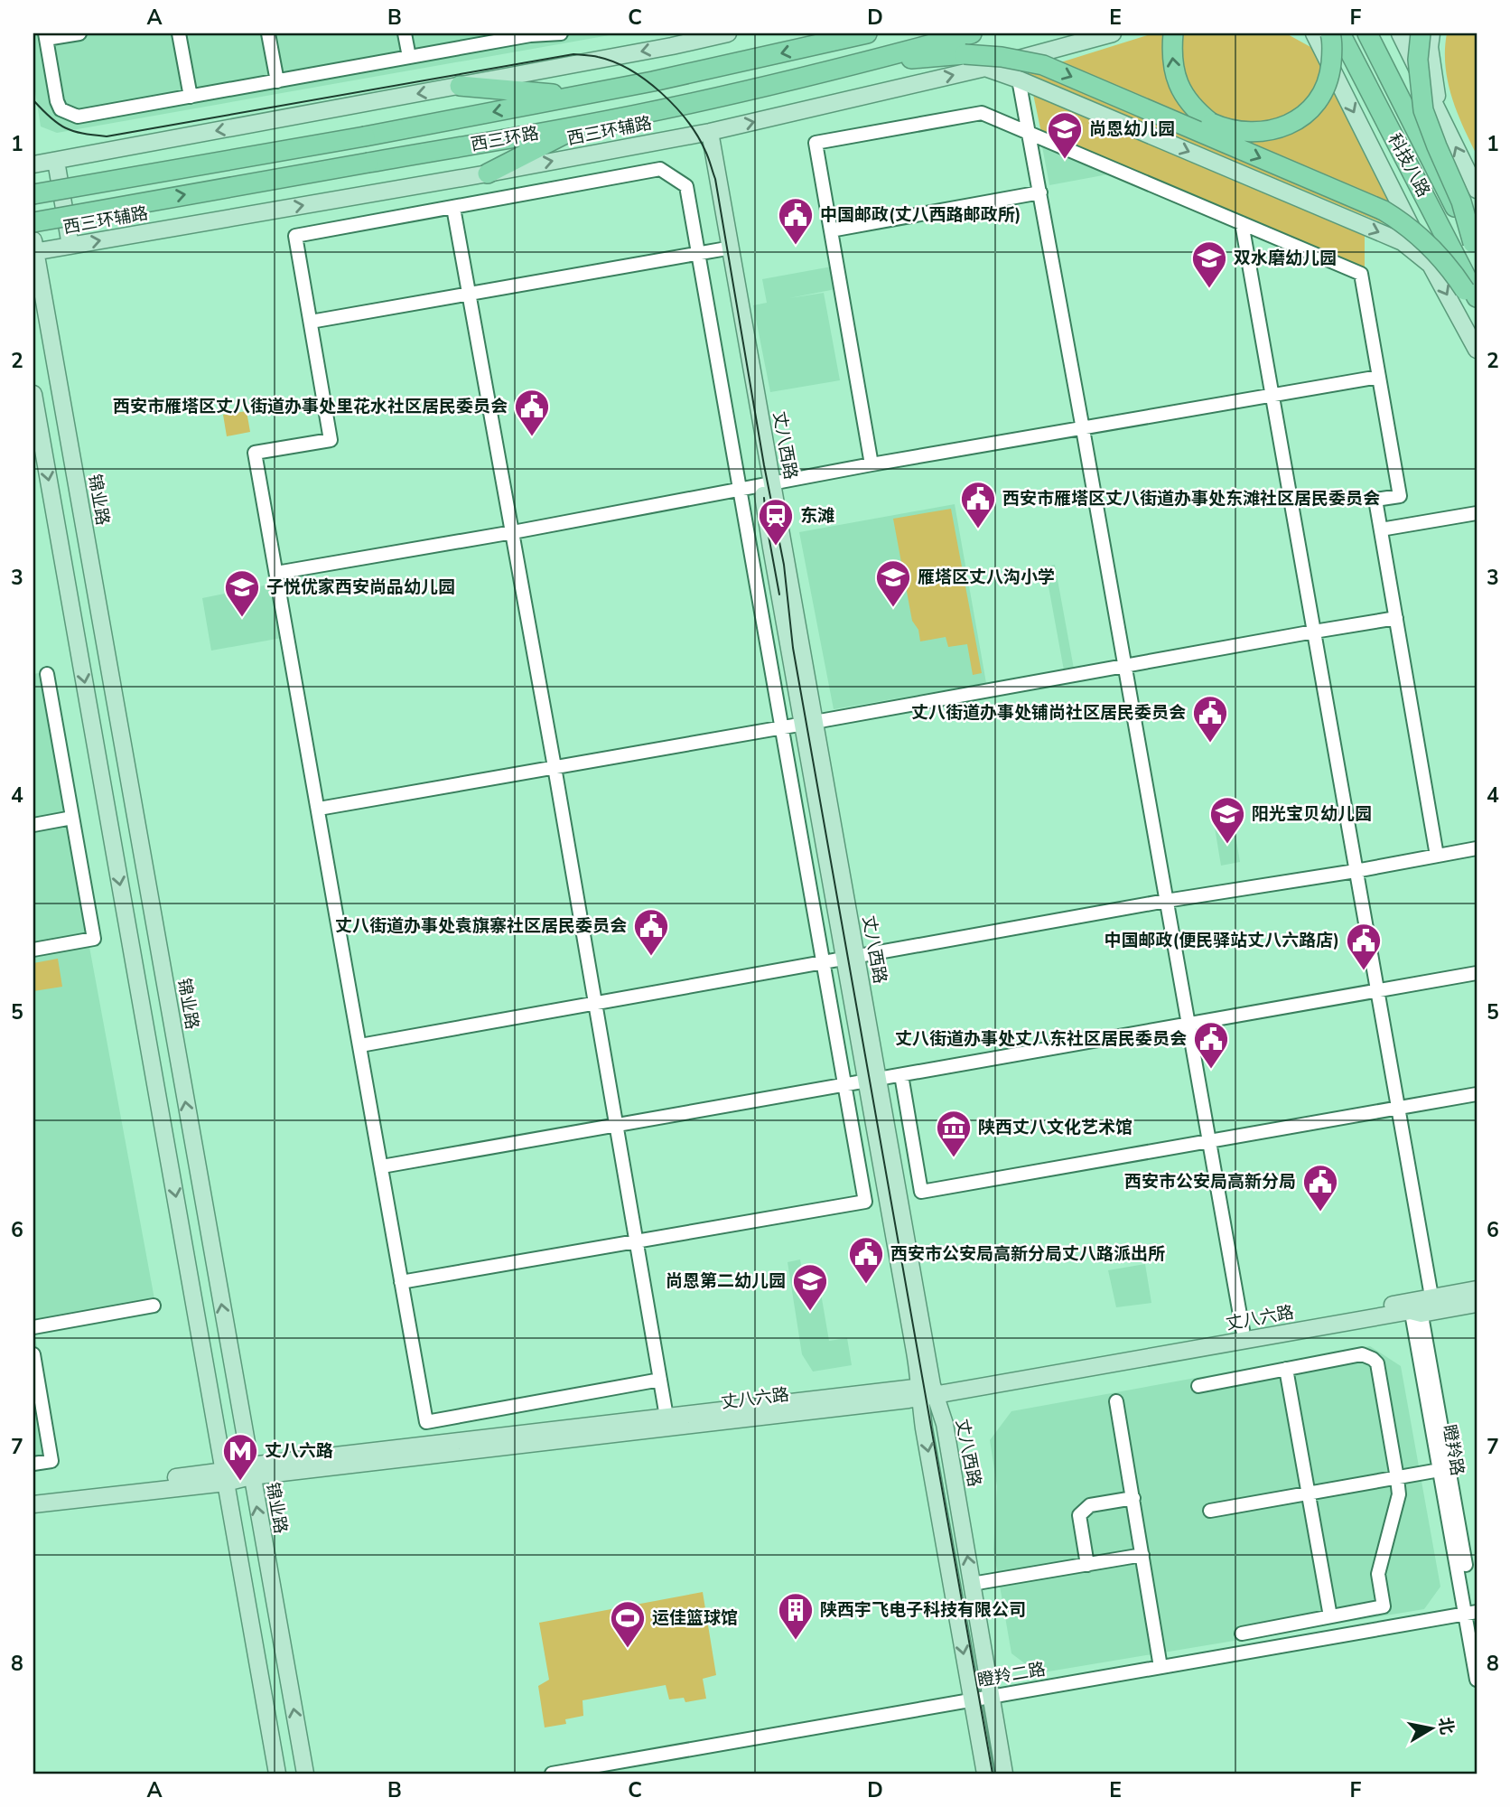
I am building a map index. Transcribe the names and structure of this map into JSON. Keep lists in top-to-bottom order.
{
  "streets": {
    "highway": ["西三环路", "科技八路"],
    "main road": [
      "西三环辅路",
      "丈八西路",
      "锦业路",
      "丈八六路"
    ],
    "street": ["瞪羚路", "瞪羚二路"]
  },
  "crossings": [
    ["西三环辅路", "丈八西路"],
    ["西三环辅路", "锦业路"],
    ["丈八西路", "丈八六路"],
    ["丈八西路", "瞪羚二路"],
    ["锦业路", "丈八六路"],
    ["丈八六路", "瞪羚路"],
    ["瞪羚路", "瞪羚二路"]
  ],
  "places": {
    "school or university": [
      "尚恩幼儿园",
      "双水磨幼儿园",
      "雁塔区丈八沟小学",
      "子悦优家西安尚品幼儿园",
      "阳光宝贝幼儿园",
      "尚恩第二幼儿园"
    ],
    "public building": [
      "中国邮政(丈八西路邮政所)",
      "西安市雁塔区丈八街道办事处里花水社区居民委员会",
      "西安市雁塔区丈八街道办事处东滩社区居民委员会",
      "丈八街道办事处铺尚社区居民委员会",
      "丈八街道办事处袁旗寨社区居民委员会",
      "中国邮政(便民驿站丈八六路店)",
      "丈八街道办事处丈八东社区居民委员会",
      "西安市公安局高新分局",
      "西安市公安局高新分局丈八路派出所"
    ],
    "station": ["东滩"],
    "museum": ["陕西丈八文化艺术馆"],
    "metro station": ["丈八六路"],
    "building": ["陕西宇飞电子科技有限公司"],
    "sports": ["运佳篮球馆"]
  },
  "north": "right",
  "grid": {
    "columns": [
      "A",
      "B",
      "C",
      "D",
      "E",
      "F"
    ],
    "rows": [
      "1",
      "2",
      "3",
      "4",
      "5",
      "6",
      "7",
      "8"
    ]
  }
}
